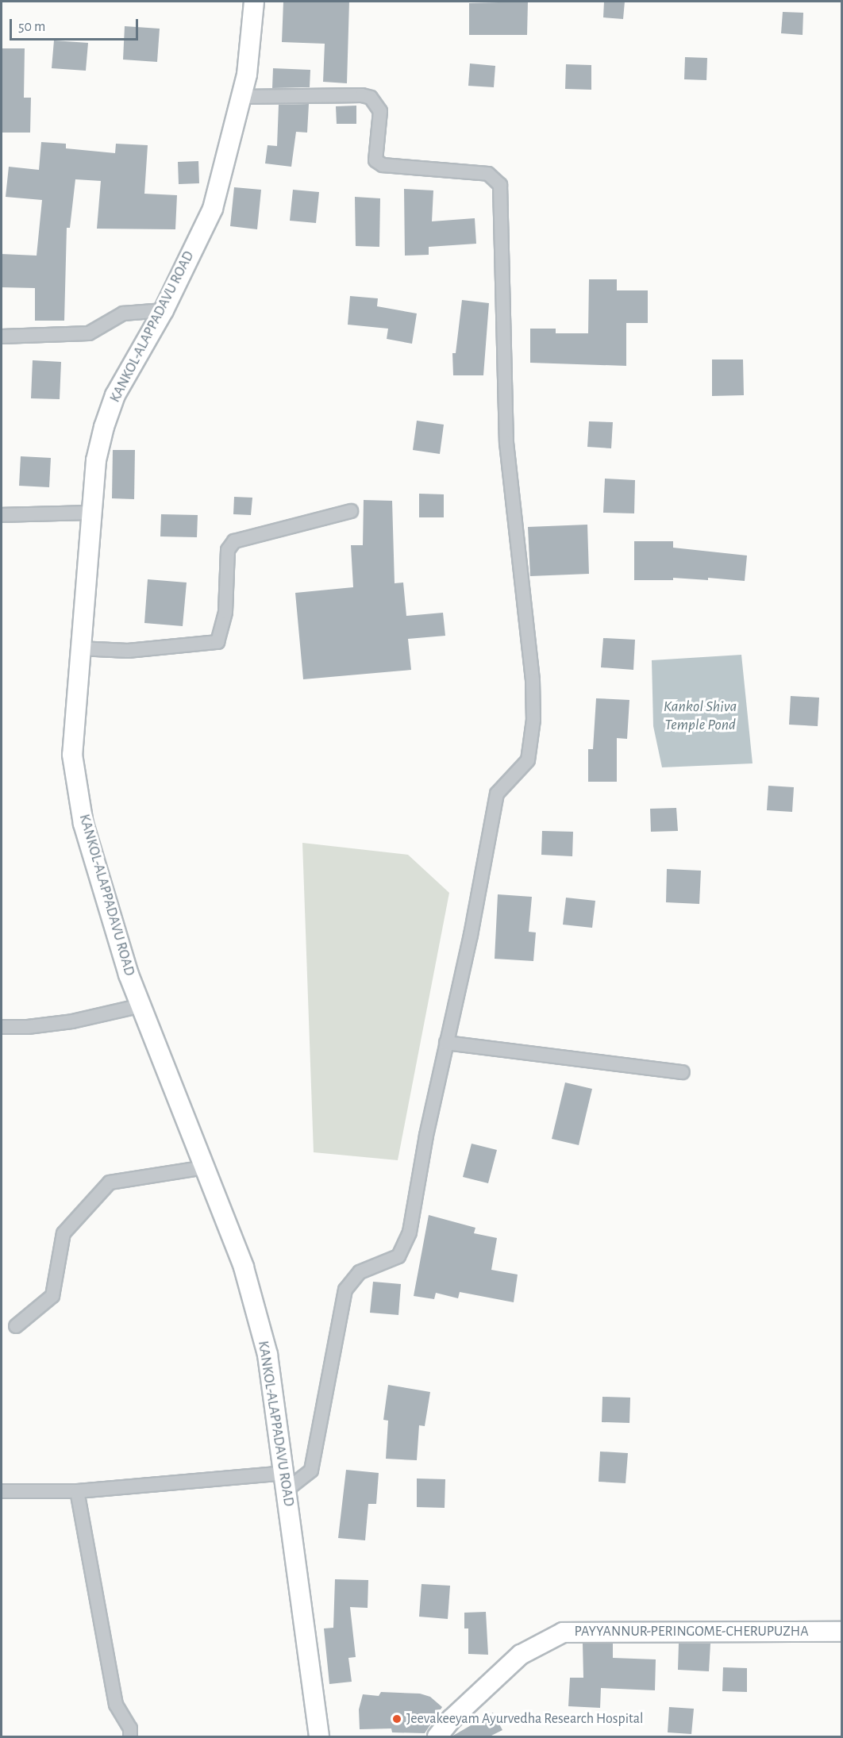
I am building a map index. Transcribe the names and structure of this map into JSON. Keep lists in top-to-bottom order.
{
  "streets": {
    "main road": ["KANKOL-ALAPPADAVU ROAD", "PAYYANNUR-PERINGOME-CHERUPUZHA"]
  },
  "water": ["Kankol Shiva Temple Pond"],
  "places": ["Jeevakeeyam Ayurvedha Research Hospital"],
  "scale_bar": "50 m"
}
